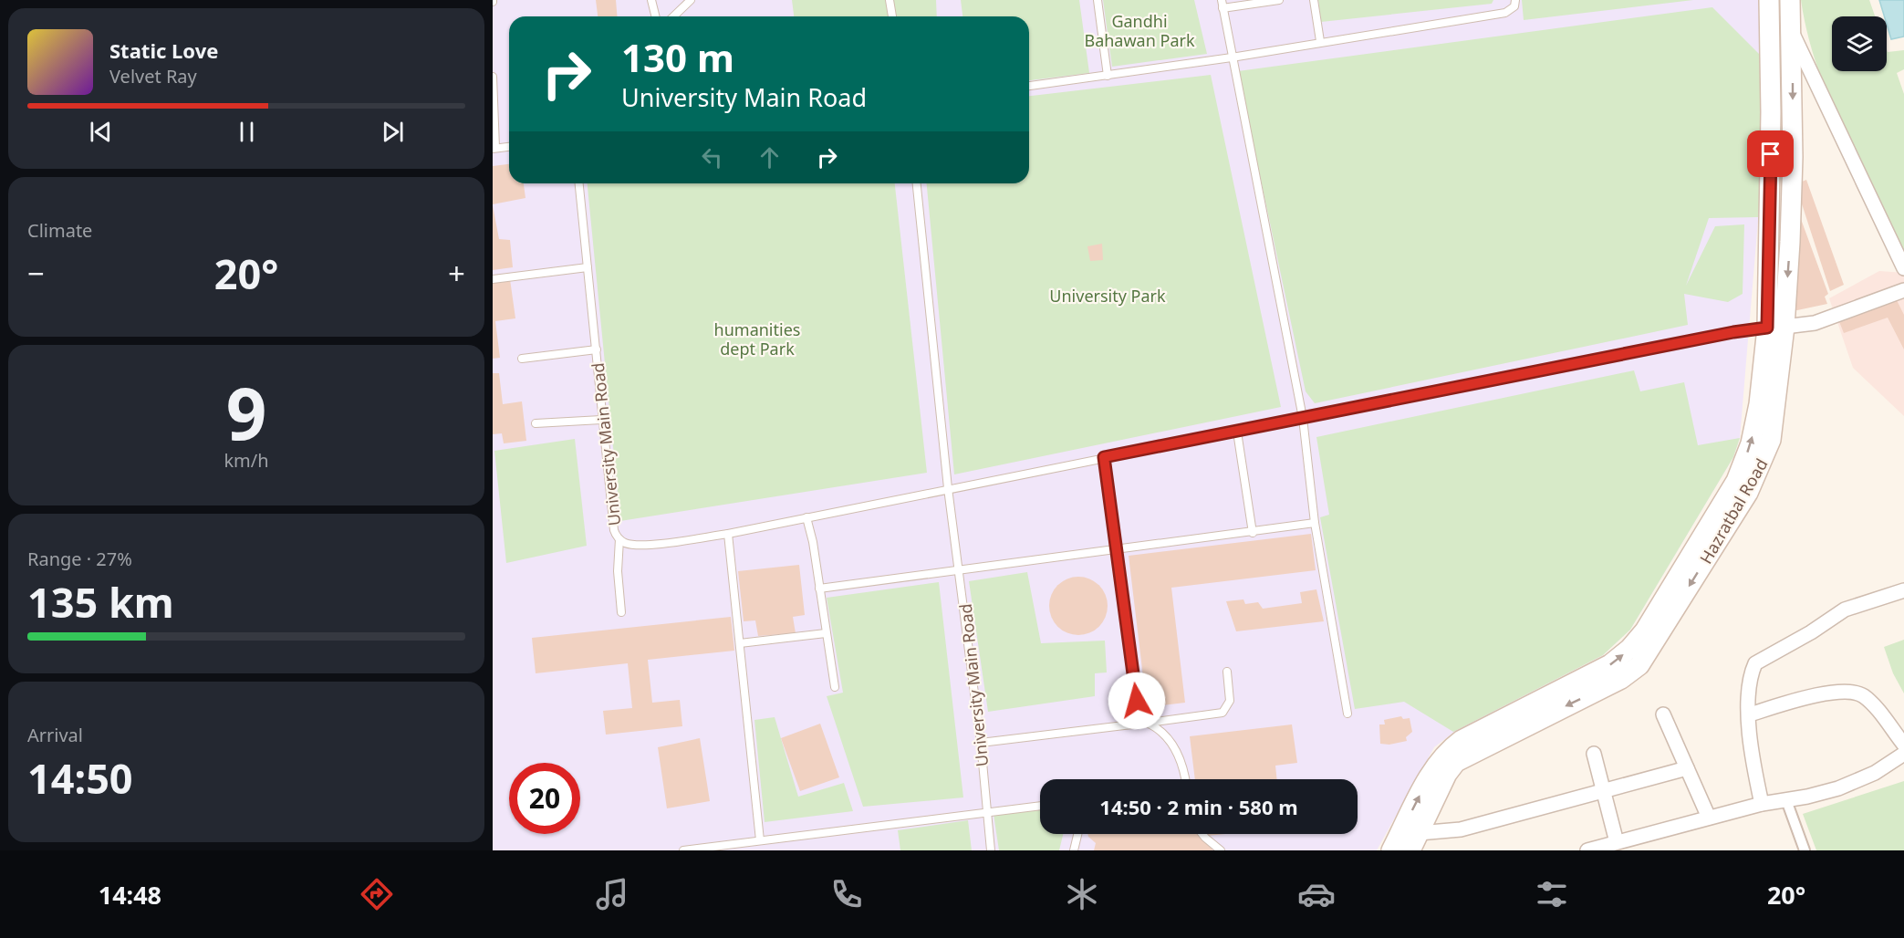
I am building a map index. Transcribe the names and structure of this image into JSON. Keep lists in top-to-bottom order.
{
  "streets": {
    "main road": ["Hazratbal Road"],
    "lane": ["University Main Road"]
  },
  "crossings": [
    ["University Main Road", "Hazratbal Road"]
  ],
  "parks": ["Gandhi Bahawan Park", "University Park", "humanities dept Park"],
  "page": {
    "turn": ["130 m", "University Main Road"],
    "song": ["Static Love", "Velvet Ray"],
    "tile": [
      "Climate",
      ["9", "km/h"],
      ["Range · 27%", "135 km"],
      ["Arrival", "14:50"]
    ],
    "heat": ["−", "20°", "+"],
    "limit": "20",
    "trip": "14:50 · 2 min · 580 m",
    "tabs": ["14:48", "20°"]
  }
}
